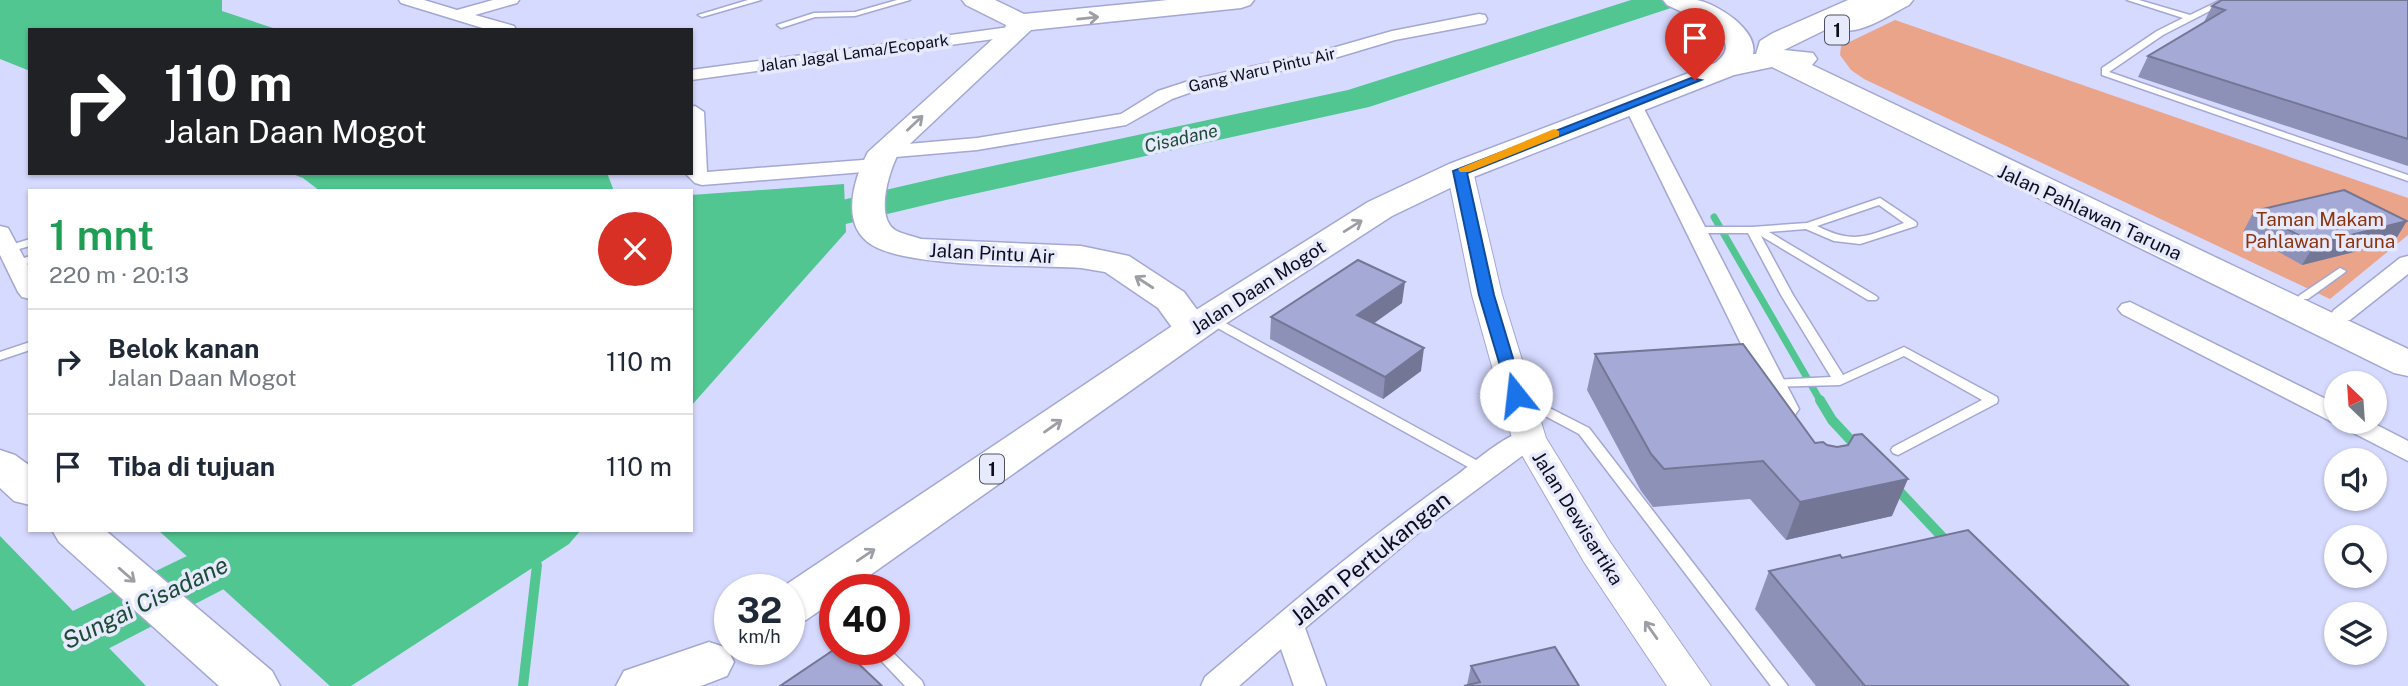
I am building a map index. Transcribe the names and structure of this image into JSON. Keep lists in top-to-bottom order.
{
  "streets": {
    "main road": [
      "1",
      "Jalan Pahlawan Taruna",
      "Jalan Pintu Air",
      "Jalan Daan Mogot"
    ],
    "street": [
      "Jalan Jagal Lama/Ecopark",
      "Gang Waru Pintu Air",
      "Jalan Dewisartika",
      "Jalan Pertukangan"
    ]
  },
  "crossings": [
    ["1", "Jalan Pahlawan Taruna"],
    ["Gang Waru Pintu Air", "Jalan Pintu Air"],
    ["Jalan Pahlawan Taruna", "Jalan Daan Mogot"],
    ["Jalan Pintu Air", "Jalan Daan Mogot"],
    ["Jalan Daan Mogot", "Jalan Dewisartika"],
    ["Jalan Dewisartika", "Jalan Pertukangan"]
  ],
  "one_way": ["Jalan Pintu Air", "Jalan Daan Mogot"],
  "water": ["Cisadane", "Sungai Cisadane"],
  "parks": ["Taman Makam Pahlawan Taruna"],
  "north": "top left",
  "page": {
    "turn": ["110 m", "Jalan Daan Mogot"],
    "heading": ["1 mnt", "220 m · 20:13"],
    "list": [
      {
        "name": "Belok kanan",
        "note": "Jalan Daan Mogot",
        "value": "110 m"
      },
      {
        "name": "Tiba di tujuan",
        "value": "110 m"
      }
    ],
    "speed": "32 km/h",
    "limit": "40"
  }
}
